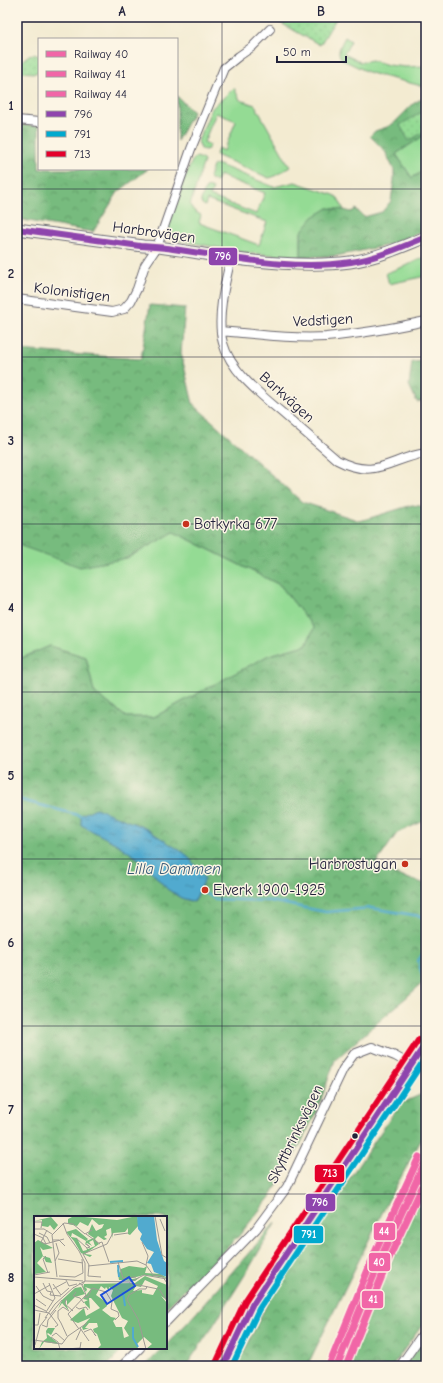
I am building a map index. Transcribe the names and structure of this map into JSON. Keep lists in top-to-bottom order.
{
  "streets": {
    "street": [
      "Harbrovägen",
      "Kolonistigen",
      "Vedstigen",
      "Barkvägen",
      "Skyttbrinksvägen"
    ]
  },
  "crossings": [
    ["Harbrovägen", "Kolonistigen"],
    ["Harbrovägen", "Barkvägen"],
    ["Vedstigen", "Barkvägen"]
  ],
  "water": ["Lilla Dammen"],
  "places": ["Botkyrka 677", "Harbrostugan", "Elverk 1900-1925"],
  "lines": [
    "transit line 796",
    "transit line 713",
    "transit line 791",
    "rail line 44",
    "rail line 40",
    "rail line 41"
  ],
  "legend": [
    "Railway 40",
    "Railway 41",
    "Railway 44",
    "796",
    "791",
    "713"
  ],
  "scale_bar": "50 m",
  "grid": {
    "columns": ["A", "B"],
    "rows": [
      "1",
      "2",
      "3",
      "4",
      "5",
      "6",
      "7",
      "8"
    ]
  }
}
